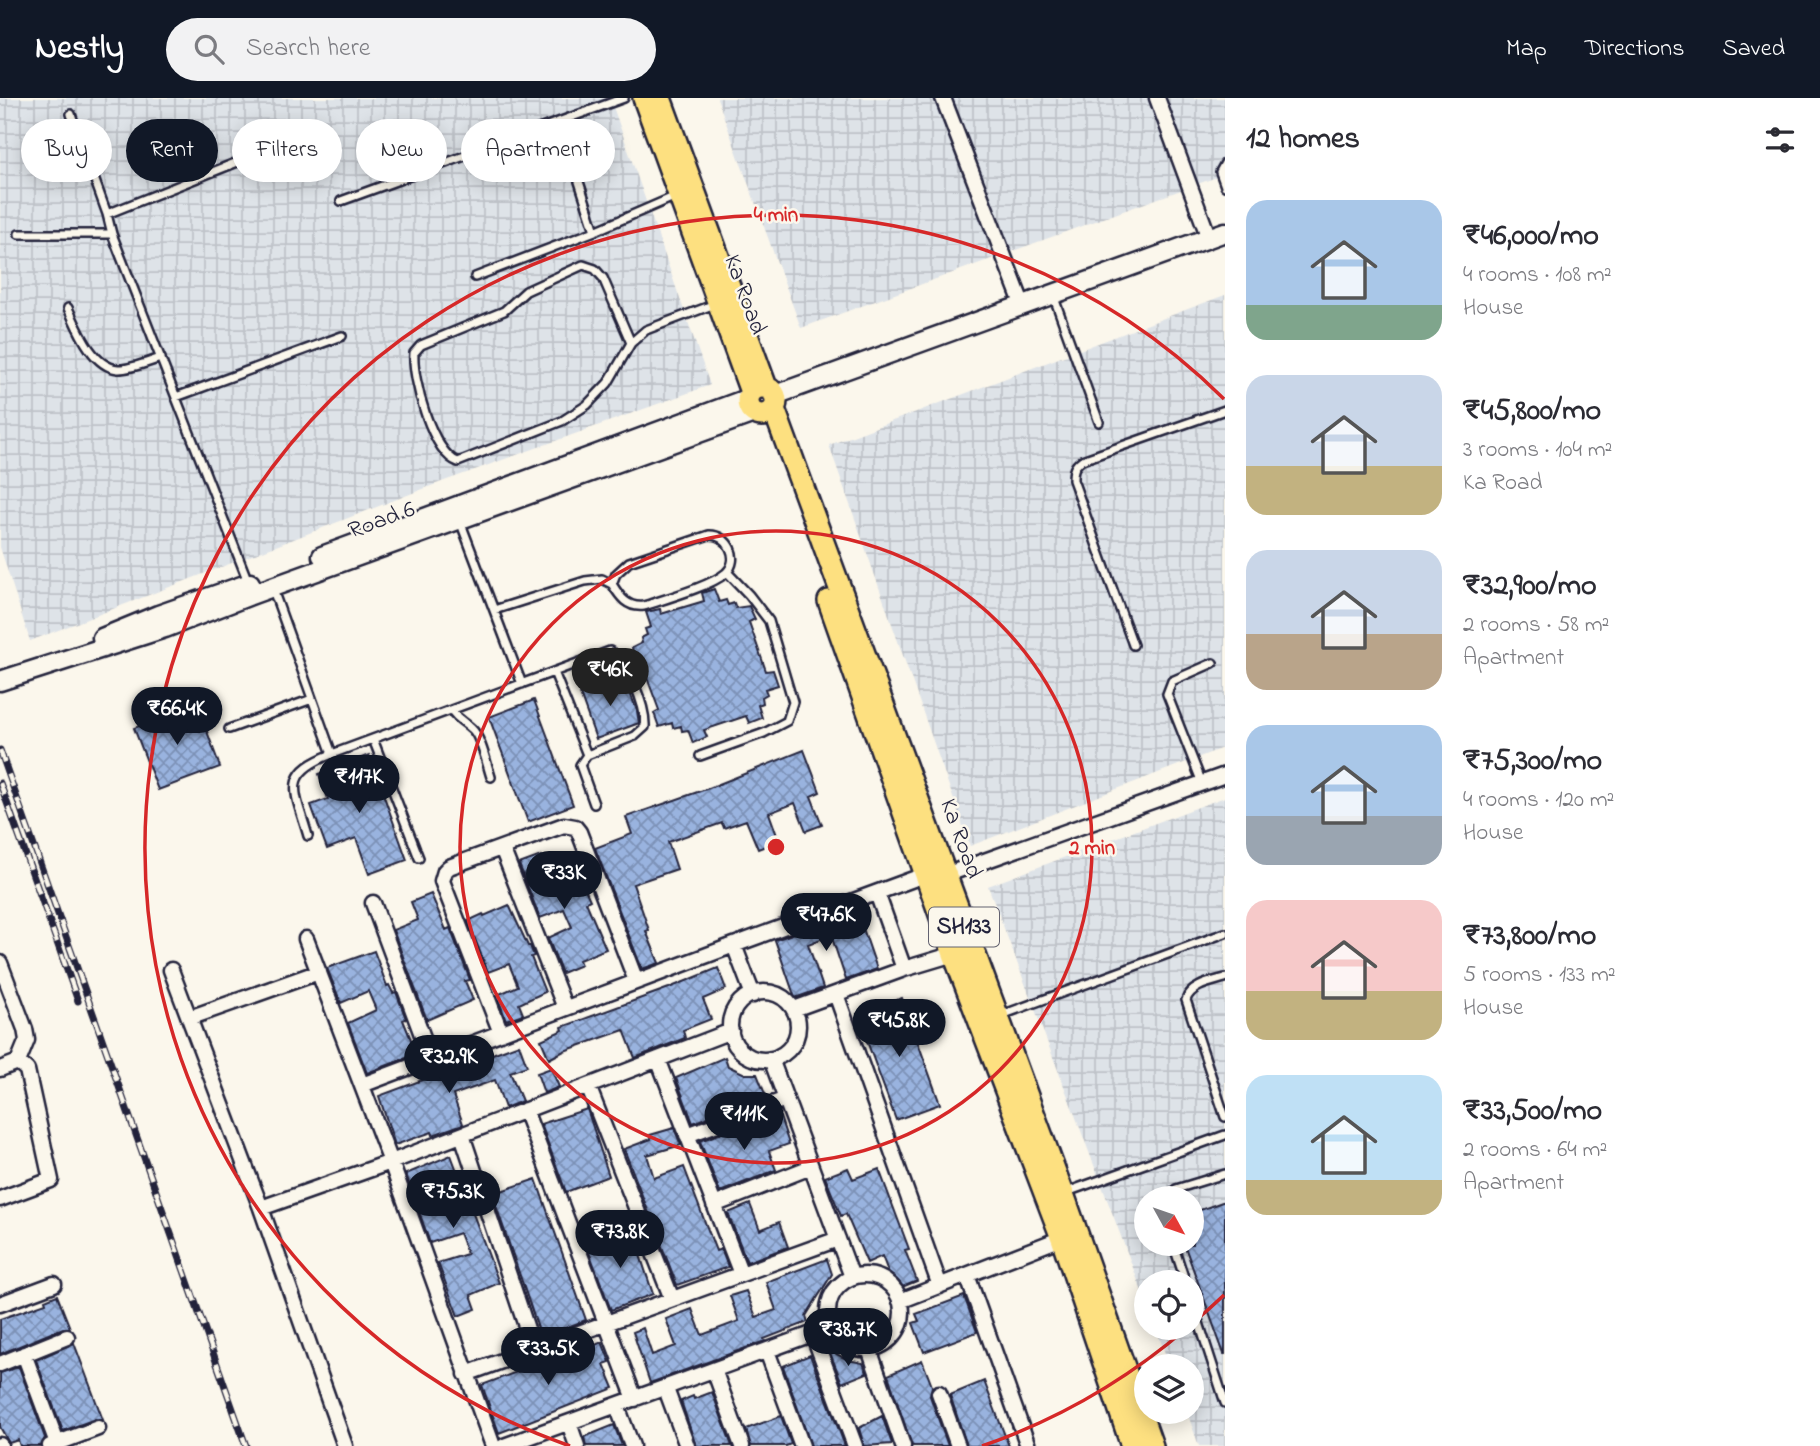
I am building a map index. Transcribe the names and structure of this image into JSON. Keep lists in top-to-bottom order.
{
  "streets": {
    "main road": ["Ka Road", "SH133"],
    "street": ["Road 6"]
  },
  "crossings": [
    ["Ka Road", "Road 6"]
  ],
  "north": "bottom right",
  "page": {
    "header": "Nestly",
    "search": "Search here",
    "nav": ["Map", "Directions", "Saved"],
    "heading": "12 homes",
    "chip": [
      "Buy",
      "Rent",
      "Filters",
      "New",
      "Apartment"
    ],
    "list": [
      {
        "name": "₹46,000/mo",
        "note": "4 rooms · 108 m² · House"
      },
      {
        "name": "₹45,800/mo",
        "note": "3 rooms · 104 m² · Ka Road"
      },
      {
        "name": "₹32,900/mo",
        "note": "2 rooms · 58 m² · Apartment"
      },
      {
        "name": "₹75,300/mo",
        "note": "4 rooms · 120 m² · House"
      },
      {
        "name": "₹73,800/mo",
        "note": "5 rooms · 133 m² · House"
      },
      {
        "name": "₹33,500/mo",
        "note": "2 rooms · 64 m² · Apartment"
      }
    ],
    "price": [
      "₹46K",
      "₹66.4K",
      "₹117K",
      "₹33K",
      "₹47.6K",
      "₹45.8K",
      "₹32.9K",
      "₹111K",
      "₹75.3K",
      "₹73.8K",
      "₹38.7K",
      "₹33.5K"
    ]
  },
  "rings": ["4 min", "2 min"]
}
